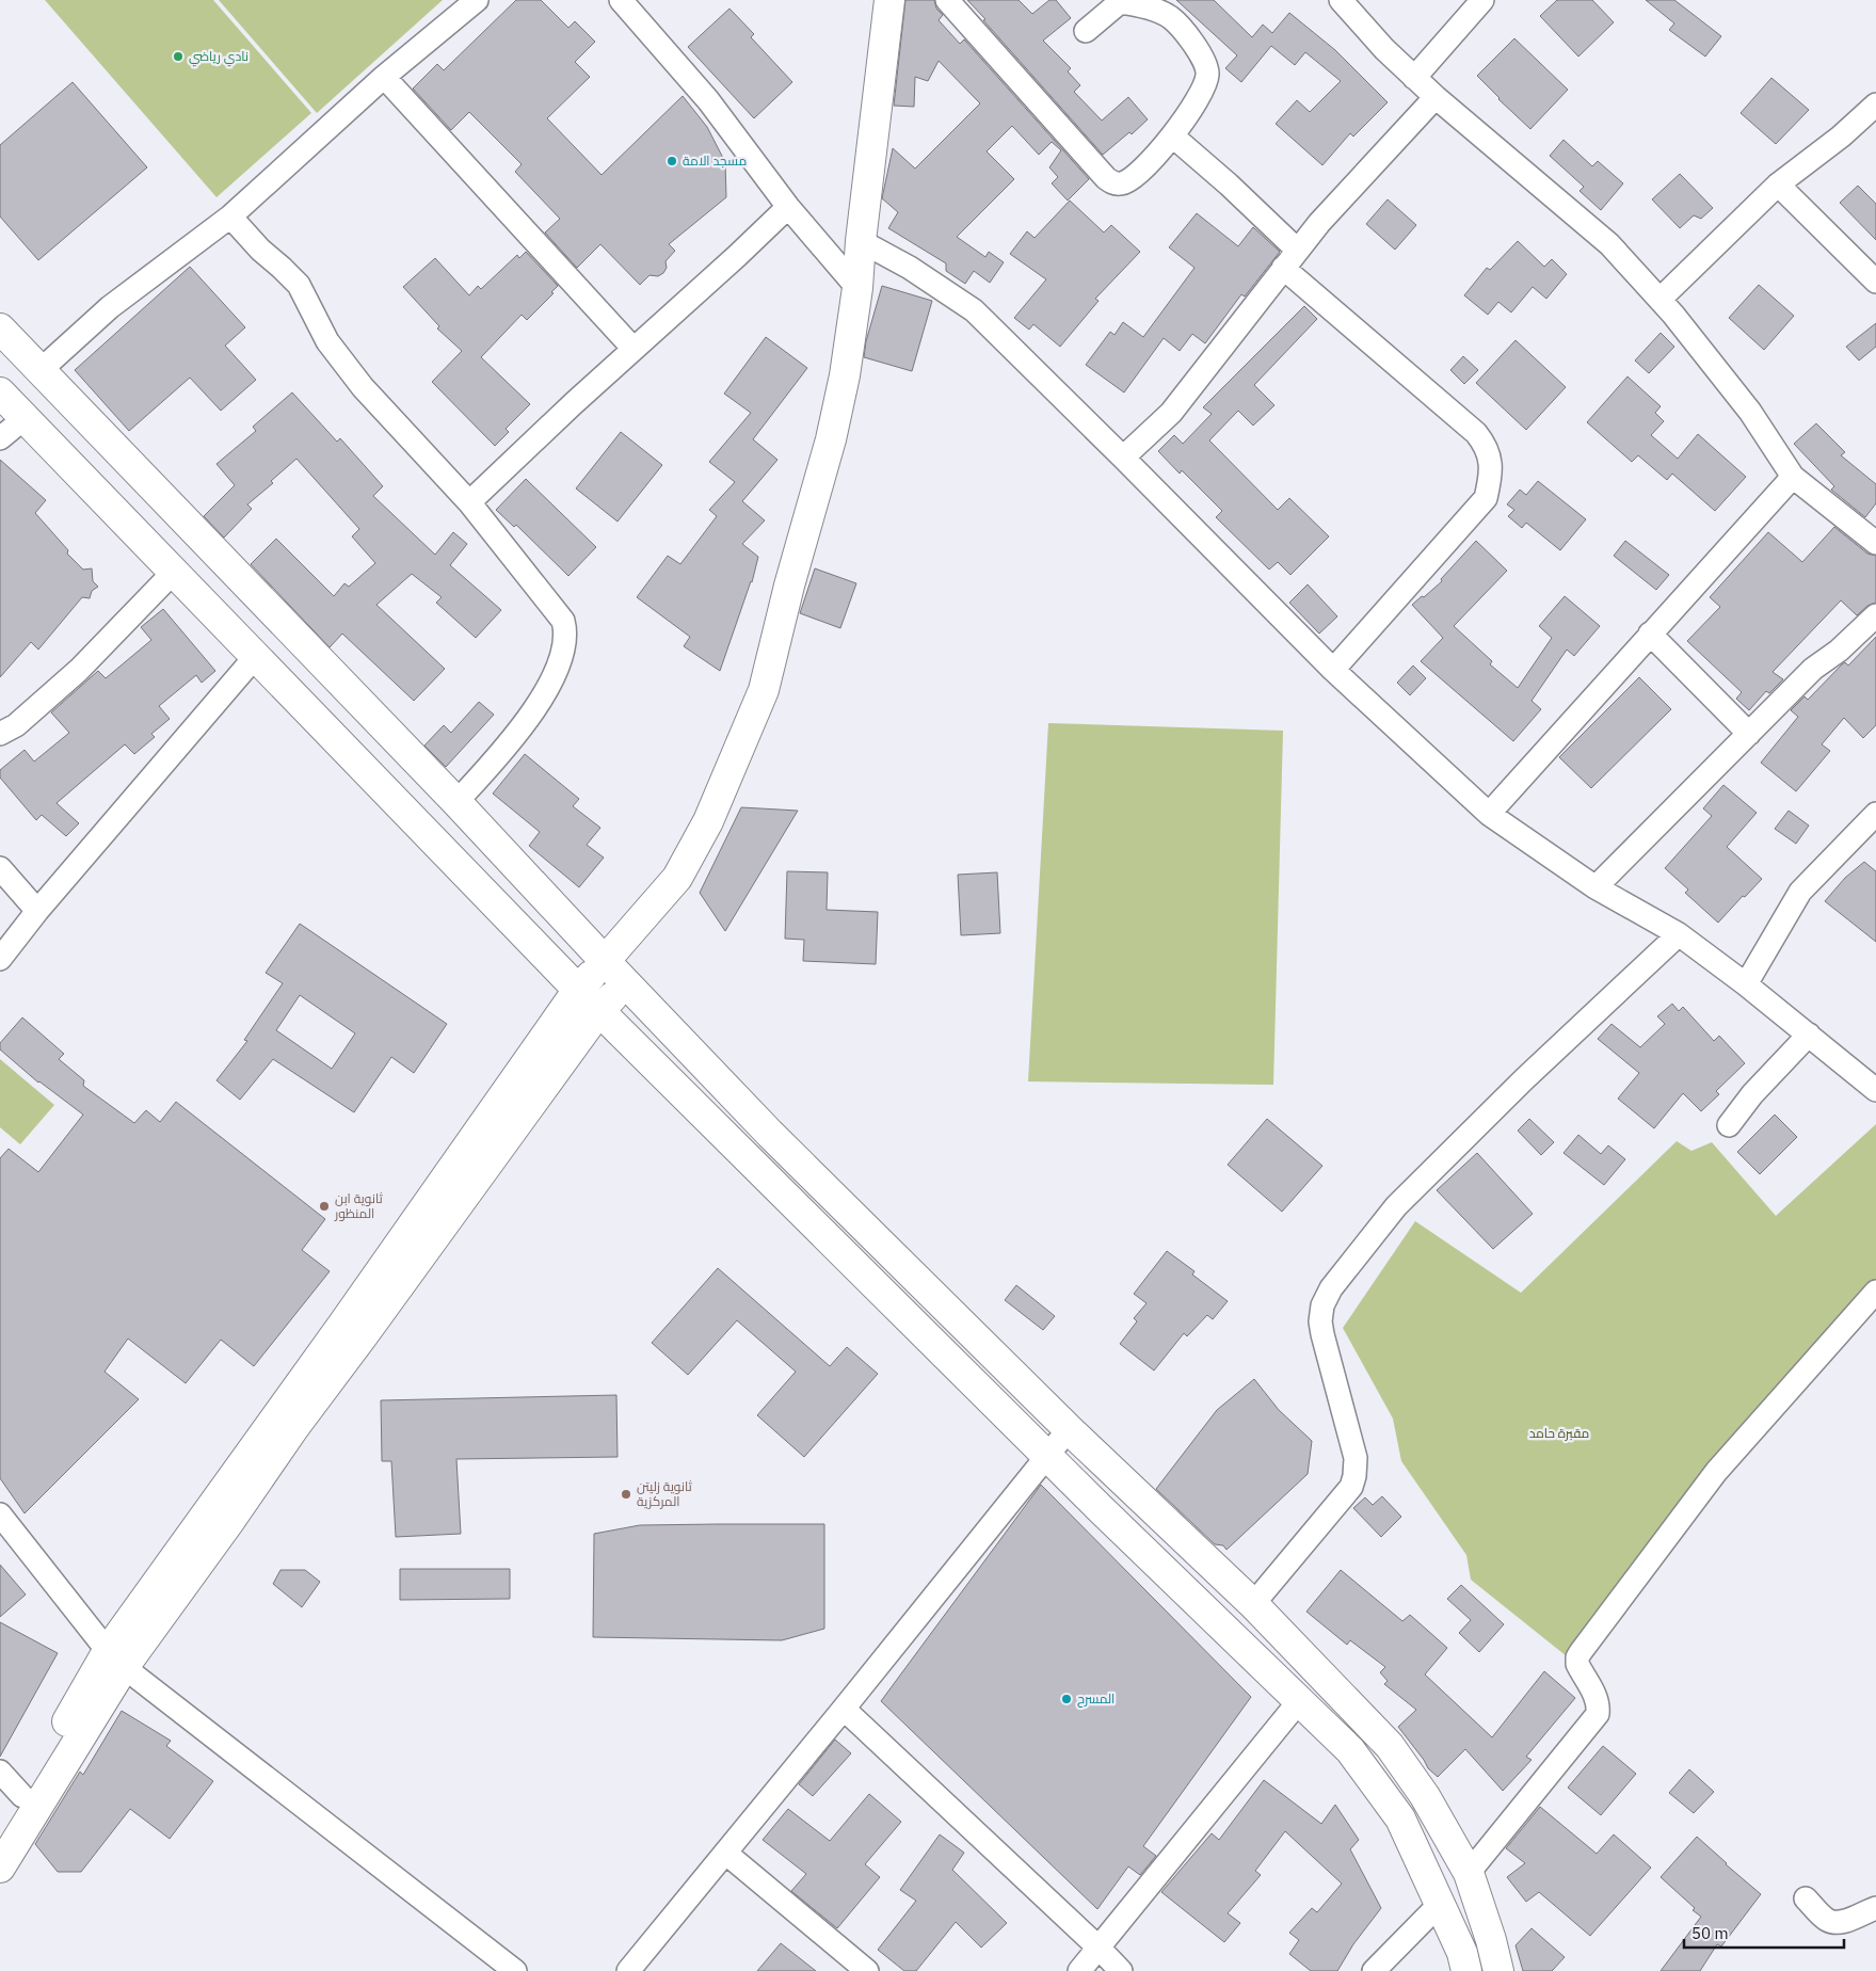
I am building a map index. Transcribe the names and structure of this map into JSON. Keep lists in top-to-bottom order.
{
  "parks": ["مقبرة حامد"],
  "places": [
    "نادي رياضي",
    "مسجد الامة",
    "ثانوية ابن المنظور",
    "ثانوية زليتن المركزية",
    "المسرح"
  ],
  "scale_bar": "50 m"
}
